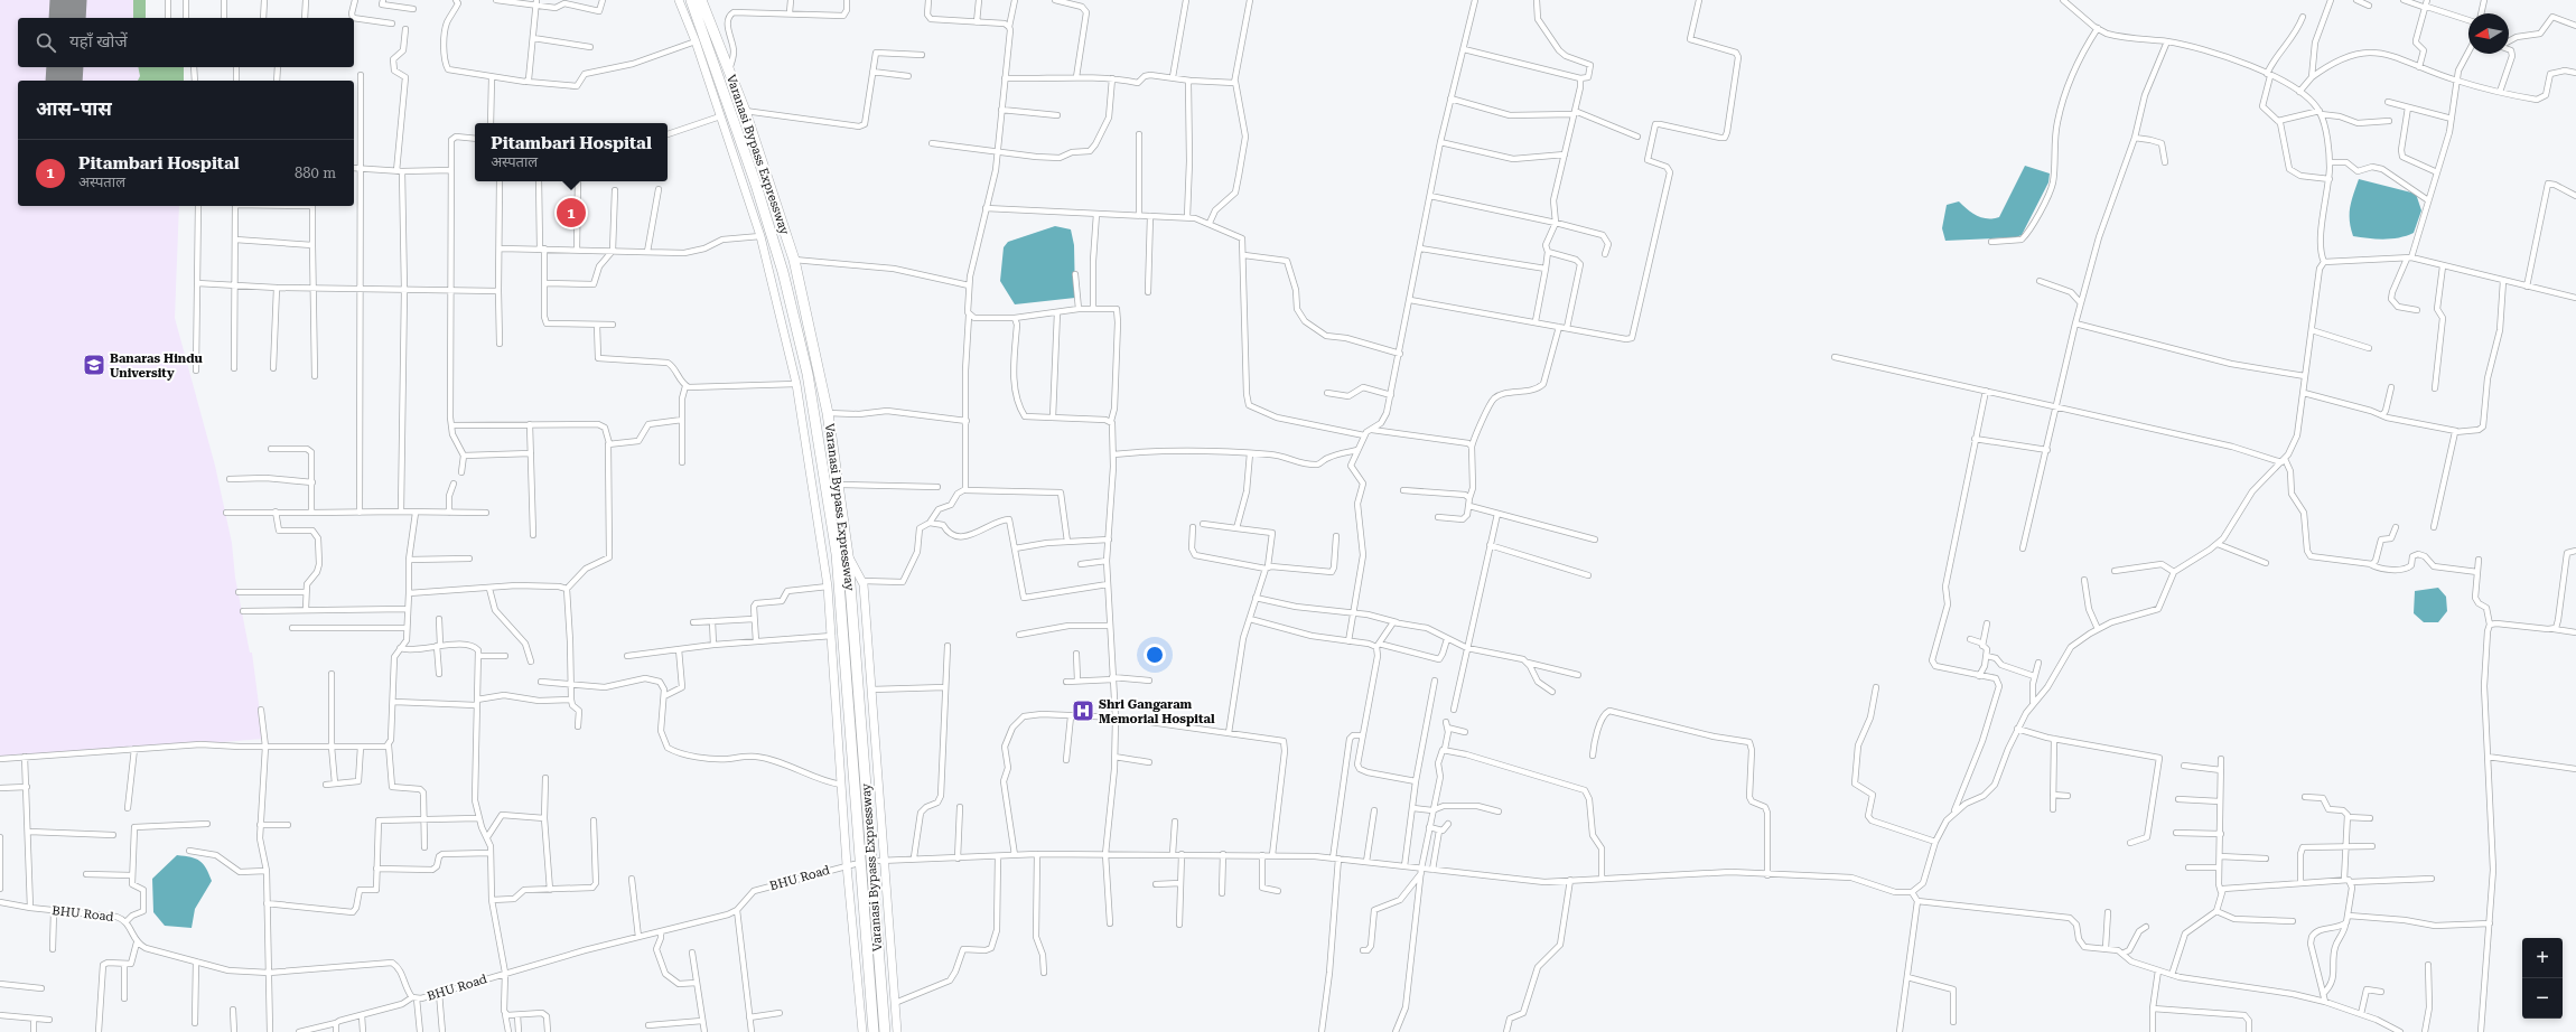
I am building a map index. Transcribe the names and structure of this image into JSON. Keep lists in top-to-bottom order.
{
  "streets": {
    "highway": ["Varanasi Bypass Expressway"],
    "street": ["BHU Road"]
  },
  "places": {
    "school or university": ["Banaras Hindu University"],
    "hospital": ["Shri Gangaram Memorial Hospital"]
  },
  "north": "left",
  "page": {
    "search": "यहाँ खोजें",
    "heading": "आस-पास",
    "popup": ["Pitambari Hospital", "अस्पताल"],
    "list": [
      {
        "mark": "1",
        "name": "Pitambari Hospital",
        "note": "अस्पताल",
        "value": "880 m"
      }
    ],
    "pins": "1",
    "map_buttons": ["+", "−"]
  }
}
